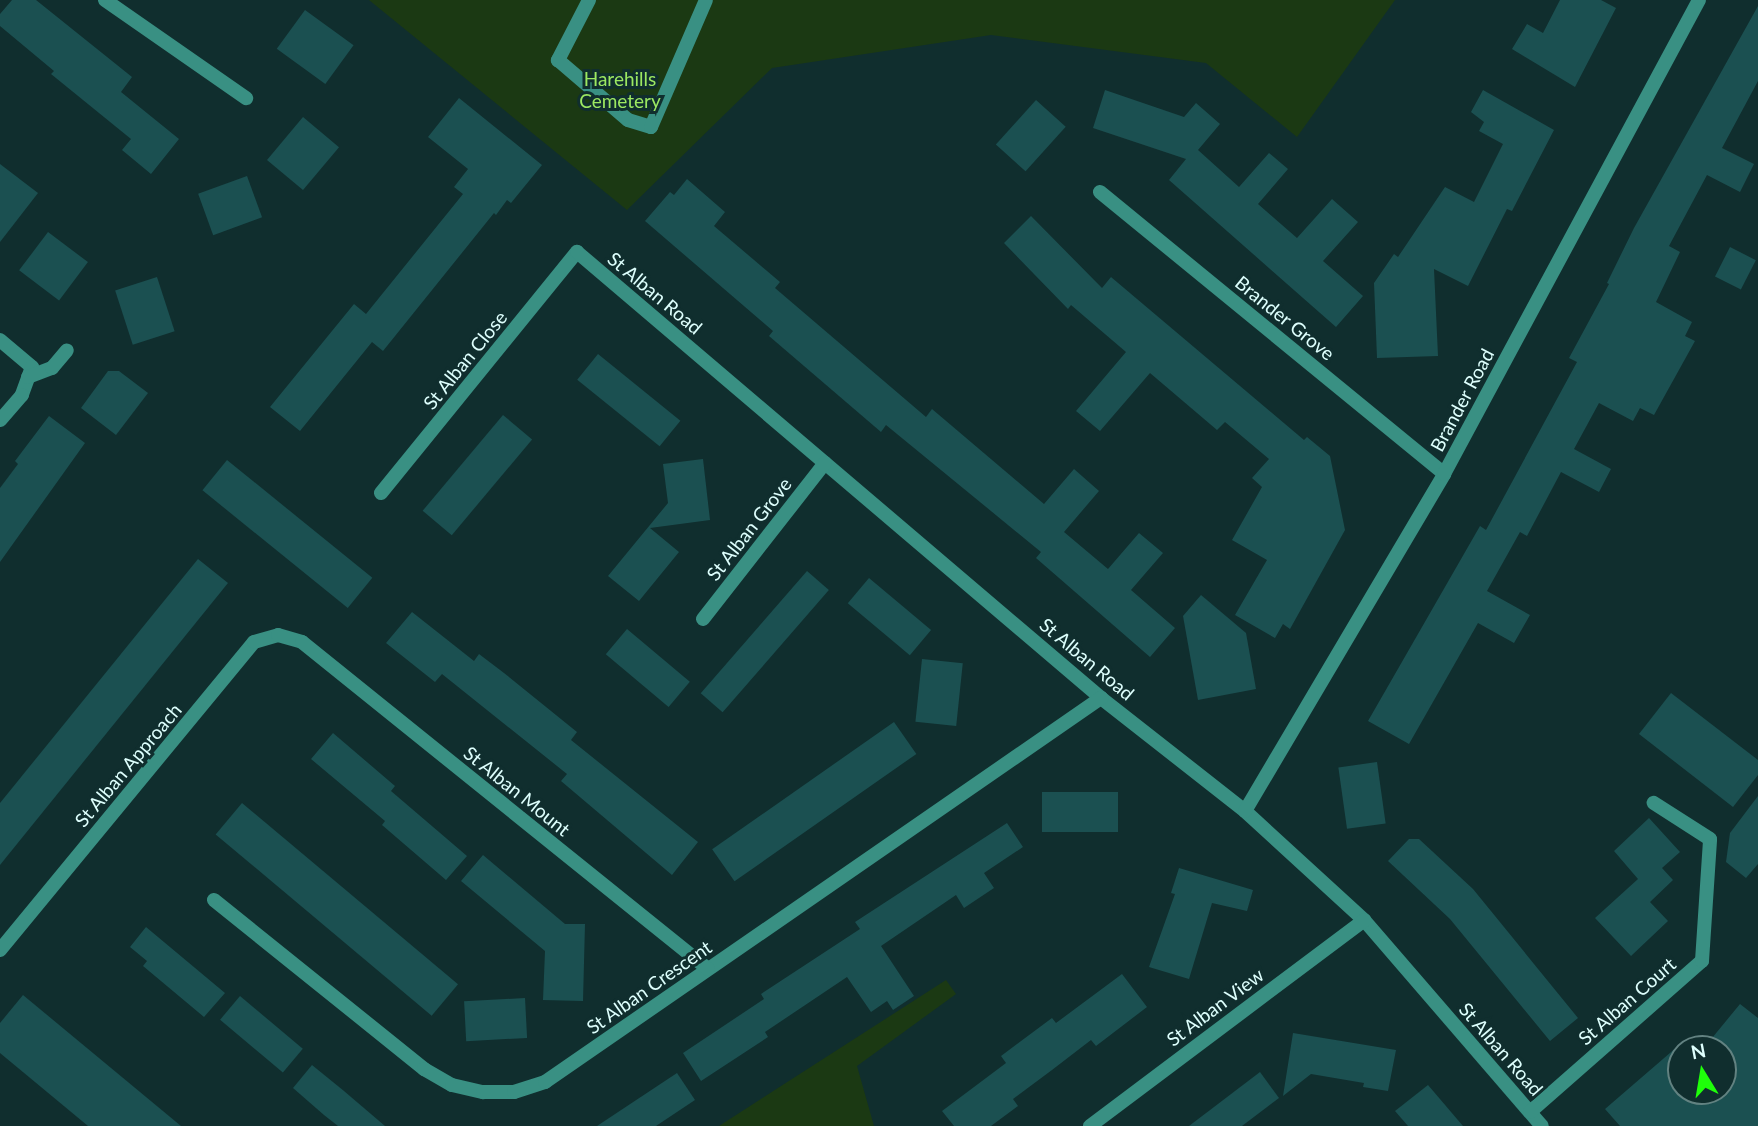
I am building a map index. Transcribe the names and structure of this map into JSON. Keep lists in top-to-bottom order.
{
  "streets": {
    "street": [
      "St Alban Road",
      "Brander Grove",
      "St Alban Close",
      "Brander Road",
      "St Alban Grove",
      "St Alban Approach",
      "St Alban Mount",
      "St Alban Crescent",
      "St Alban Court",
      "St Alban View"
    ]
  },
  "crossings": [
    ["St Alban Road", "St Alban Close"],
    ["St Alban Road", "Brander Road"],
    ["St Alban Road", "St Alban Grove"],
    ["St Alban Road", "St Alban Crescent"],
    ["St Alban Road", "St Alban Court"],
    ["St Alban Road", "St Alban View"],
    ["Brander Grove", "Brander Road"],
    ["St Alban Approach", "St Alban Mount"],
    ["St Alban Mount", "St Alban Crescent"]
  ],
  "parks": ["Harehills Cemetery"],
  "north": "top"
}
